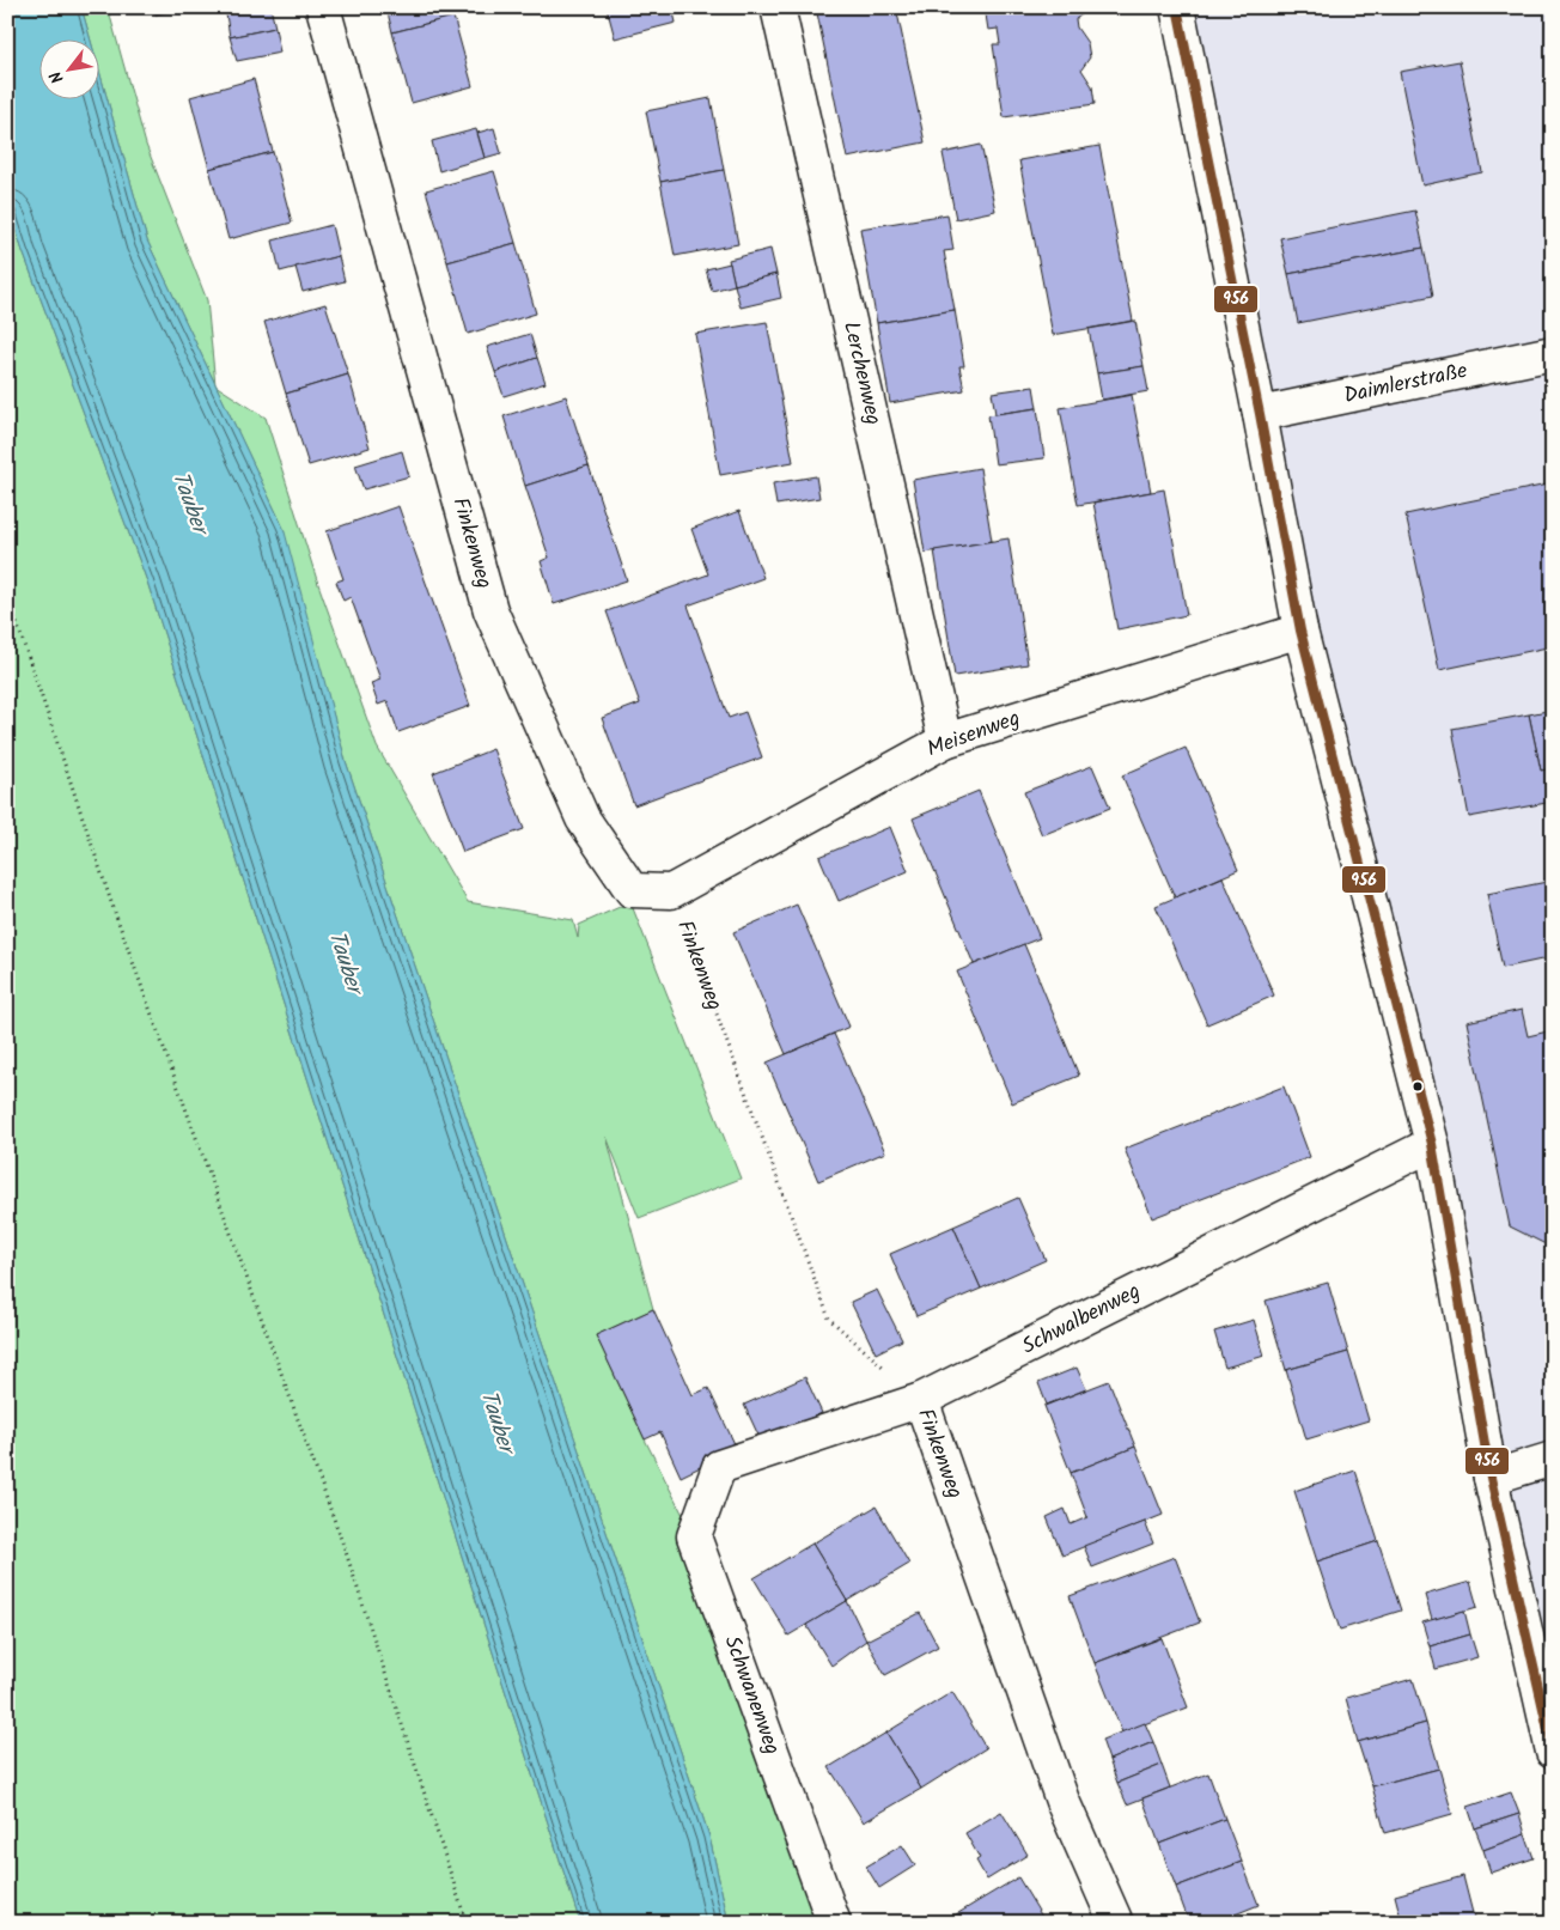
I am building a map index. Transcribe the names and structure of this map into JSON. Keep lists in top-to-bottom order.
{
  "streets": {
    "street": [
      "Lerchenweg",
      "Daimlerstraße",
      "Finkenweg",
      "Meisenweg",
      "Schwalbenweg",
      "Schwanenweg"
    ]
  },
  "crossings": [
    ["Lerchenweg", "Meisenweg"],
    ["Finkenweg", "Meisenweg"],
    ["Finkenweg", "Schwalbenweg"],
    ["Schwalbenweg", "Schwanenweg"]
  ],
  "water": ["Tauber"],
  "lines": ["transit line 956"],
  "north": "bottom left"
}
